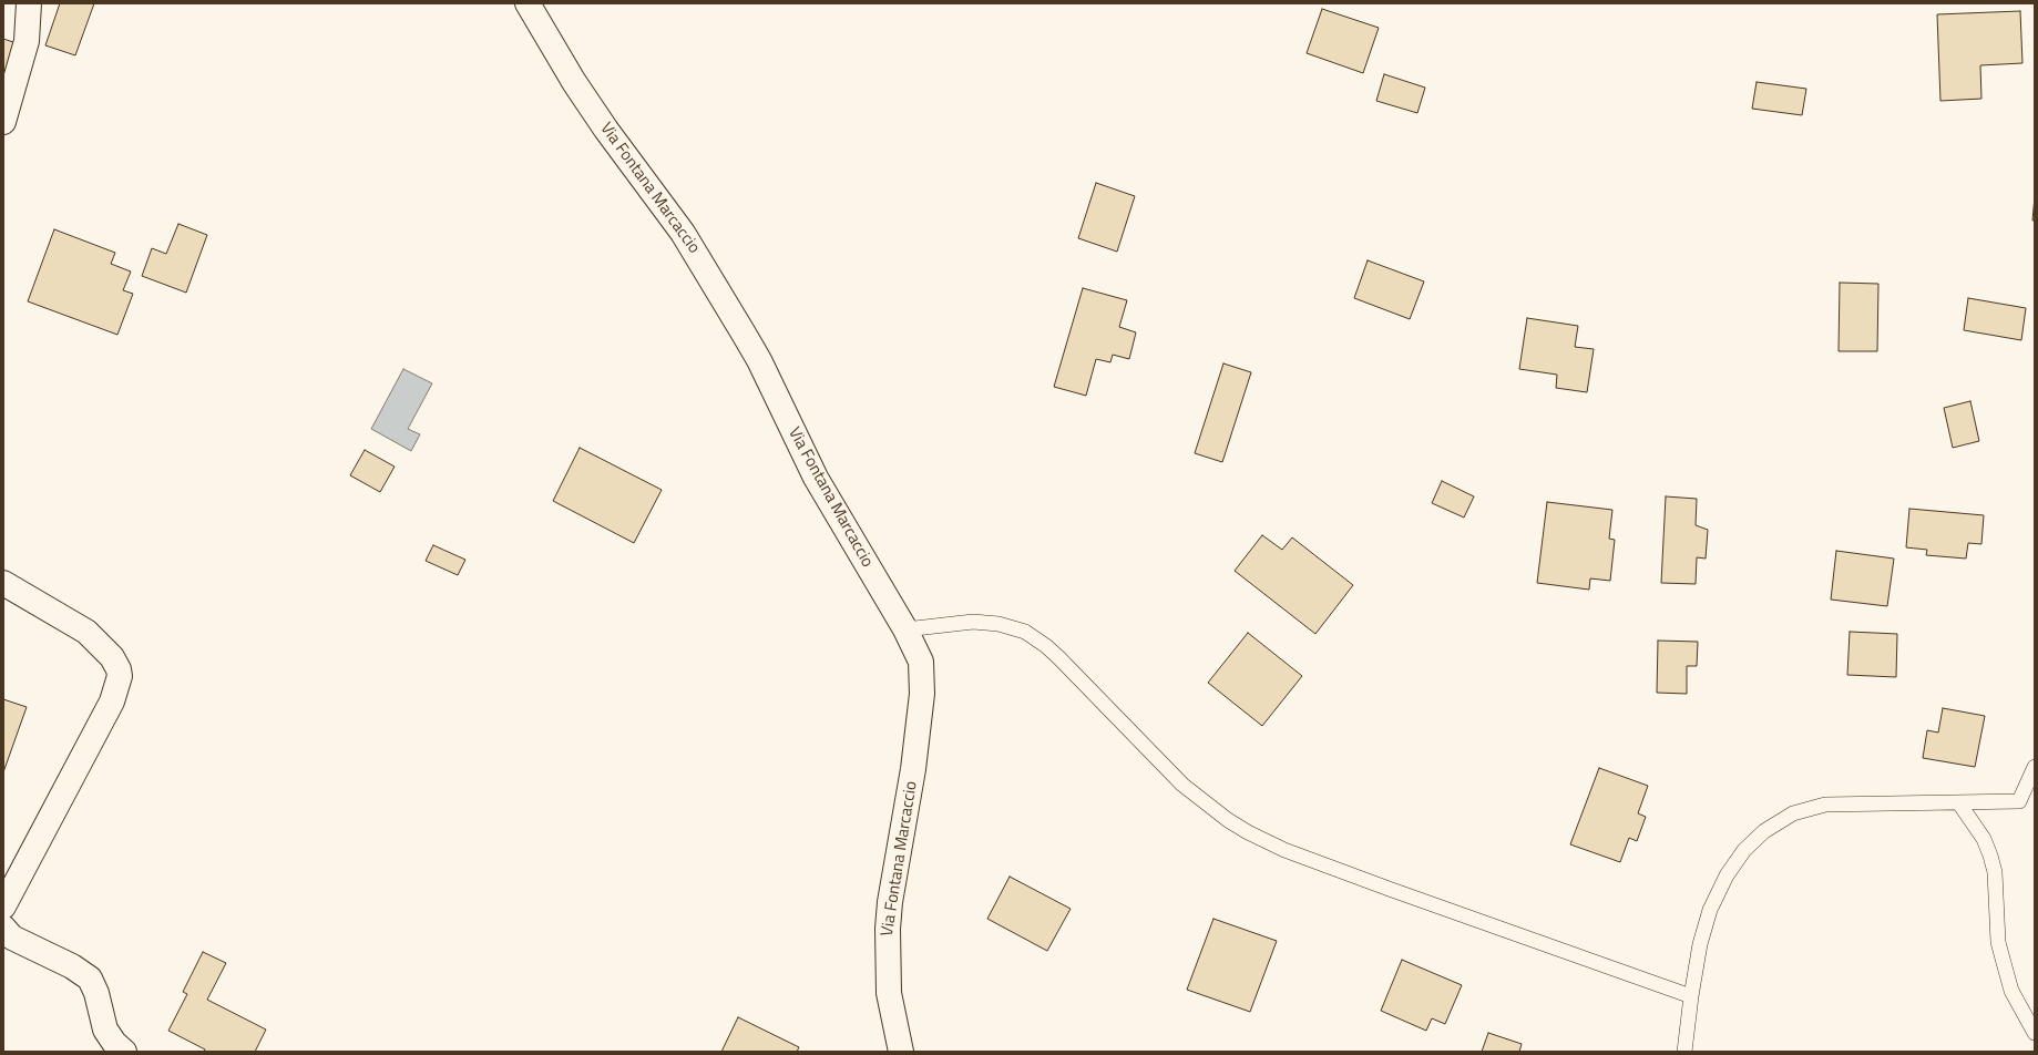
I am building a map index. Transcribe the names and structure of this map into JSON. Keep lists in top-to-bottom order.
{
  "streets": {
    "street": ["Via Fontana Marcaccio"]
  }
}
